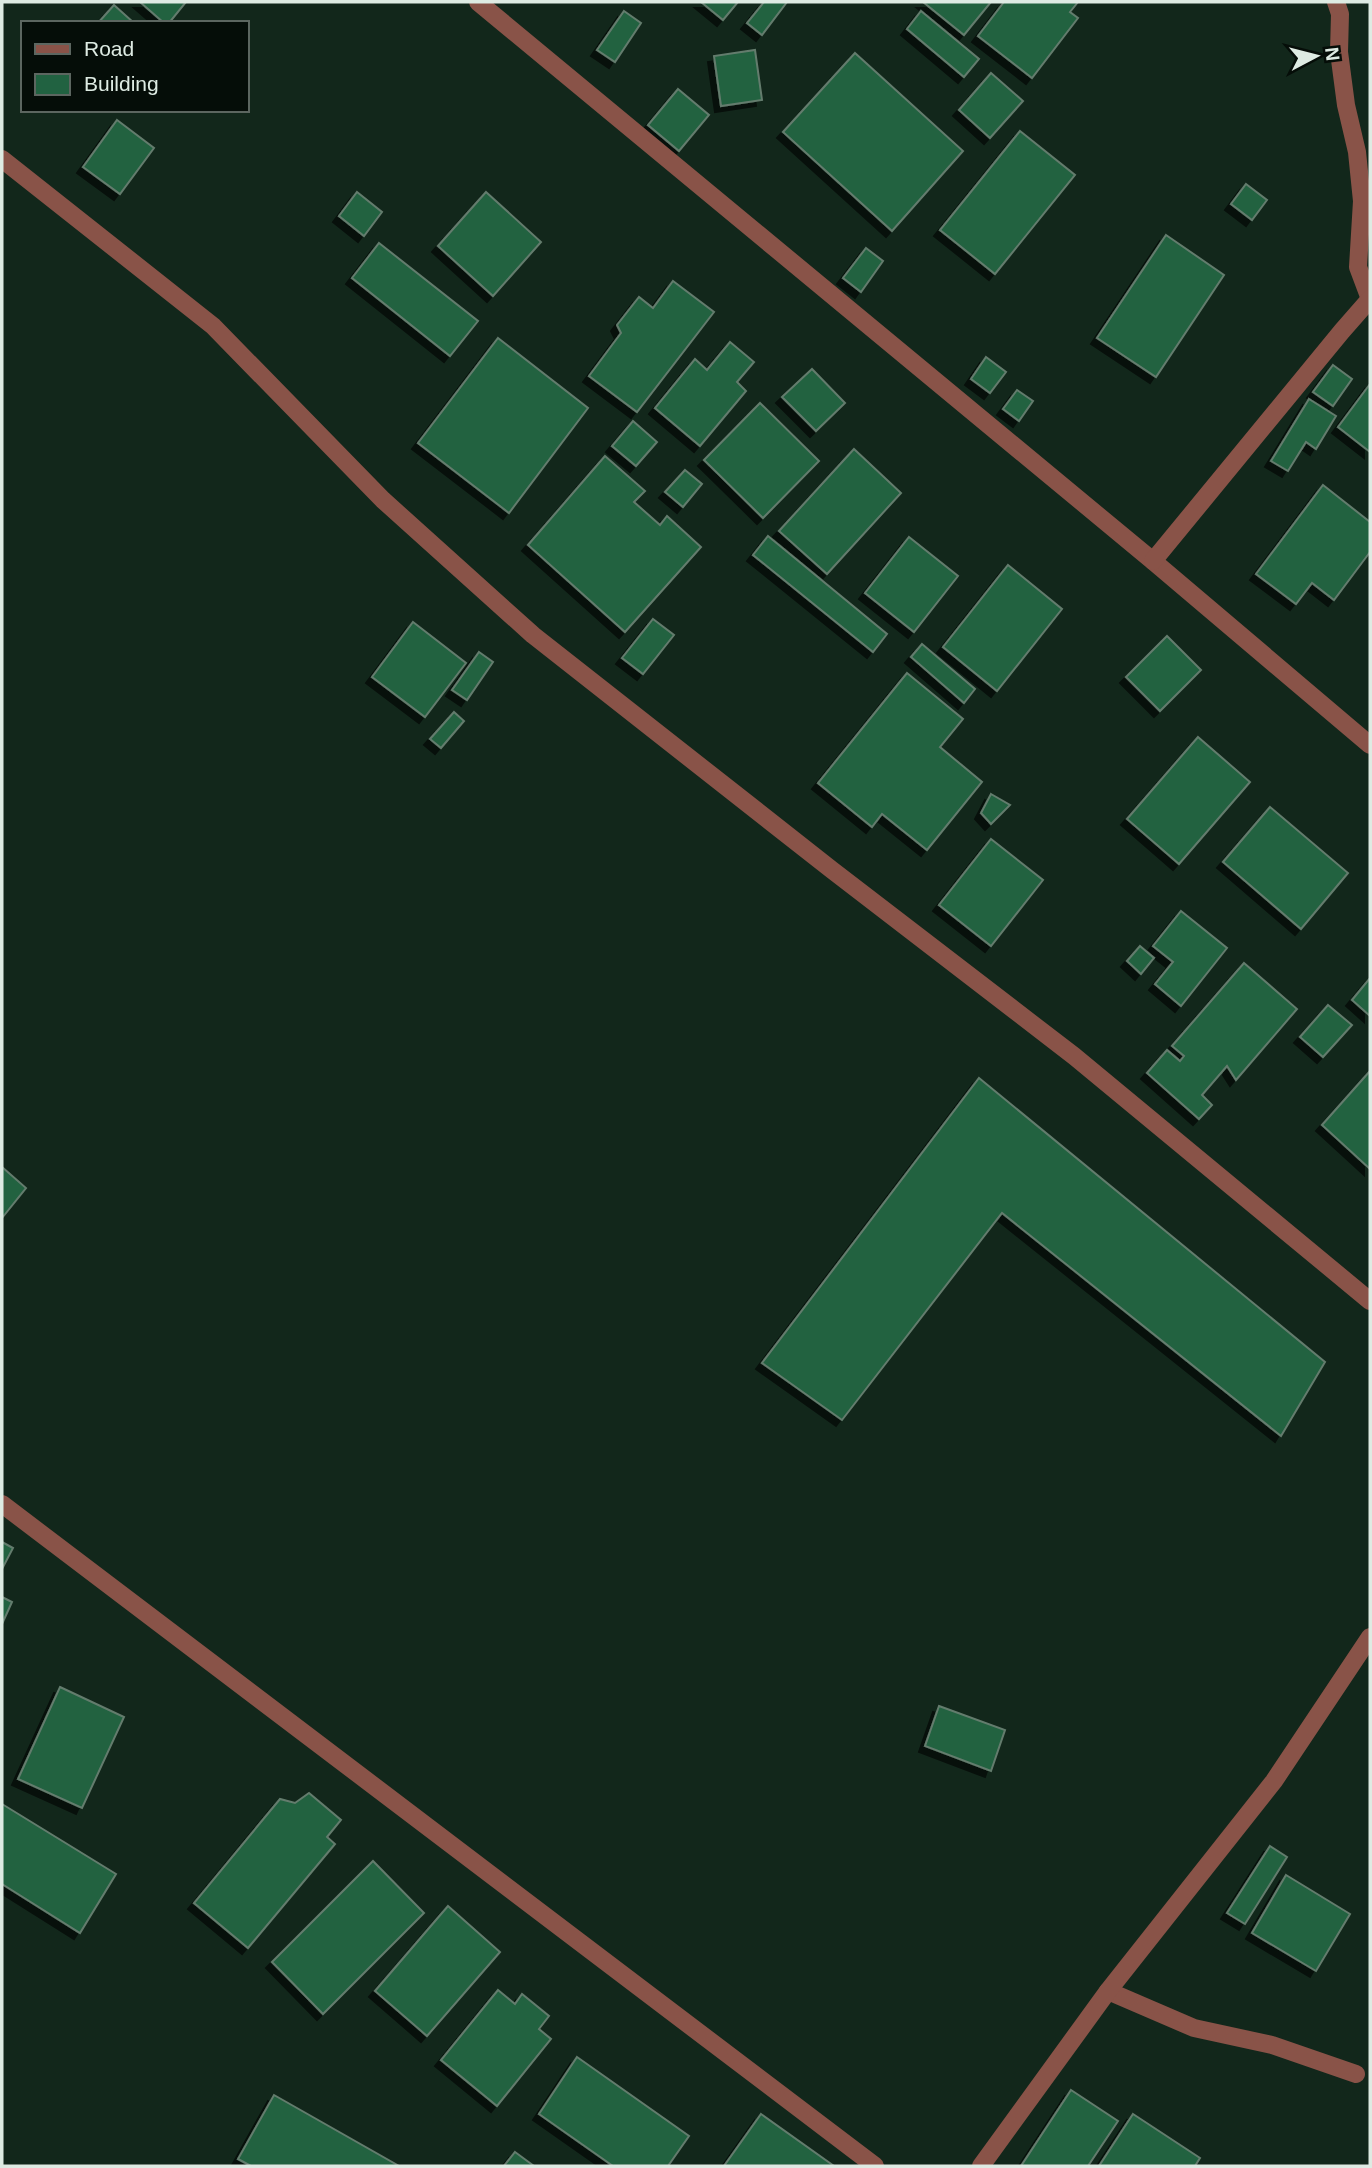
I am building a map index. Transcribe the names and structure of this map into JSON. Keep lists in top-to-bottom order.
{
  "legend": ["Road", "Building"],
  "north": "right"
}
